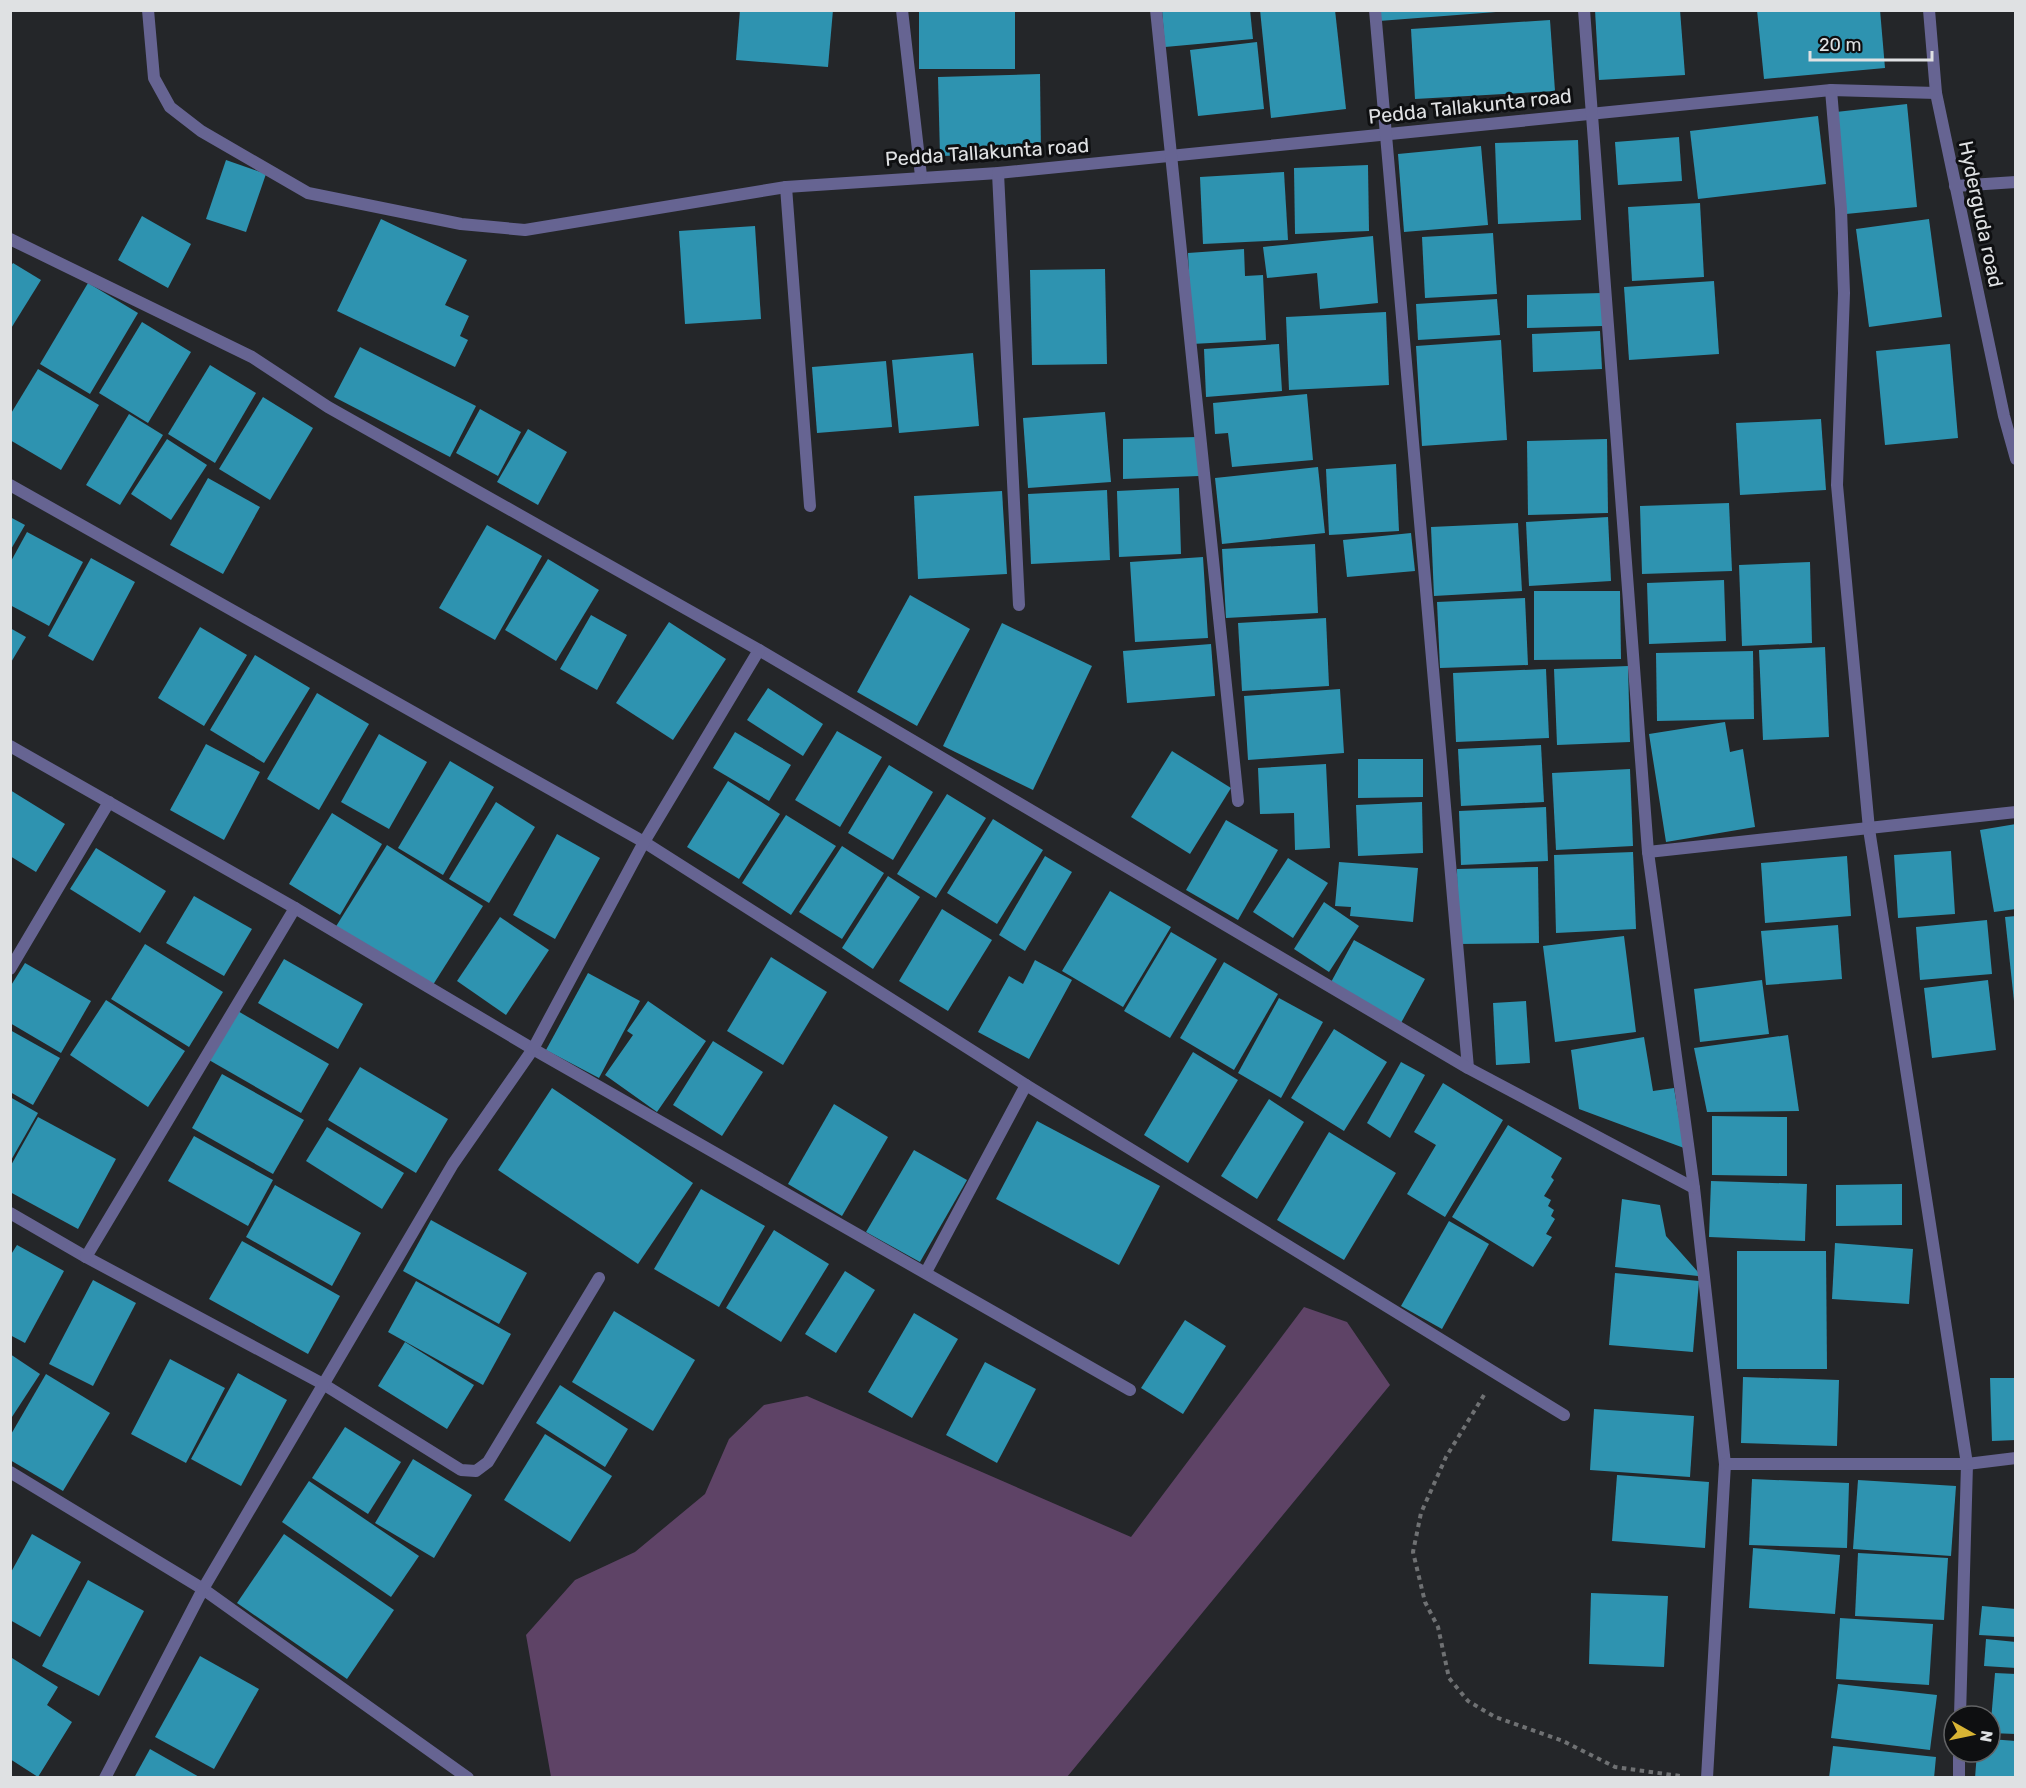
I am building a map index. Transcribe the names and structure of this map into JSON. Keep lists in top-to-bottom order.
{
  "streets": {
    "street": ["Pedda Tallakunta road", "Hyderguda road"]
  },
  "crossings": [
    ["Pedda Tallakunta road", "Hyderguda road"]
  ],
  "scale_bar": "20 m",
  "north": "right"
}
